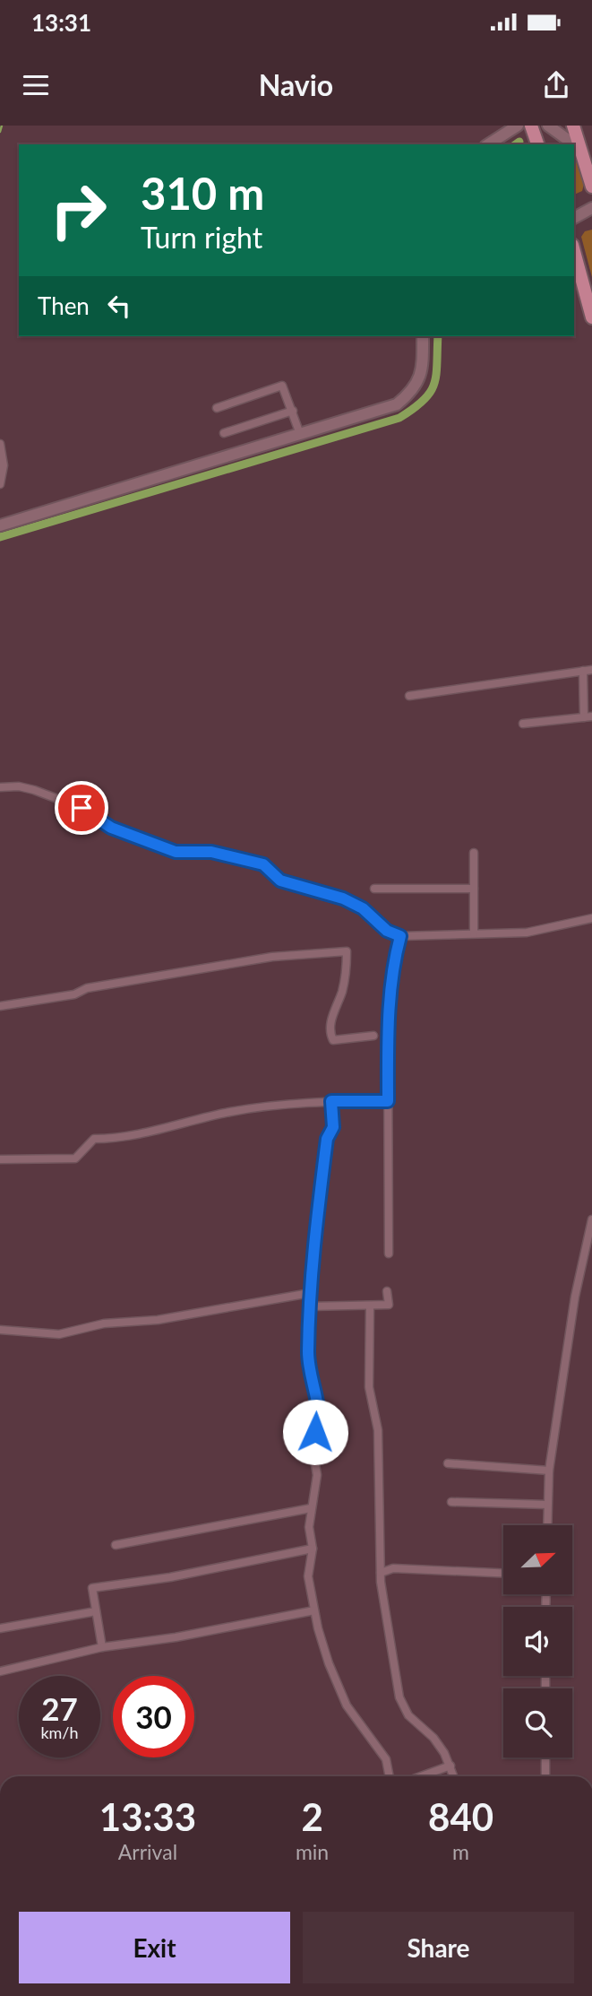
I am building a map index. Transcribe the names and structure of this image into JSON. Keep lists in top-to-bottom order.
{
  "north": "top right",
  "page": {
    "status": "13:31",
    "header": "Navio",
    "turn": ["310 m", "Turn right"],
    "then": "Then",
    "speed": "27 km/h",
    "limit": "30",
    "eta": [
      "13:33",
      "Arrival",
      "2",
      "min",
      "840",
      "m"
    ],
    "buttons": ["Exit", "Share"]
  }
}
